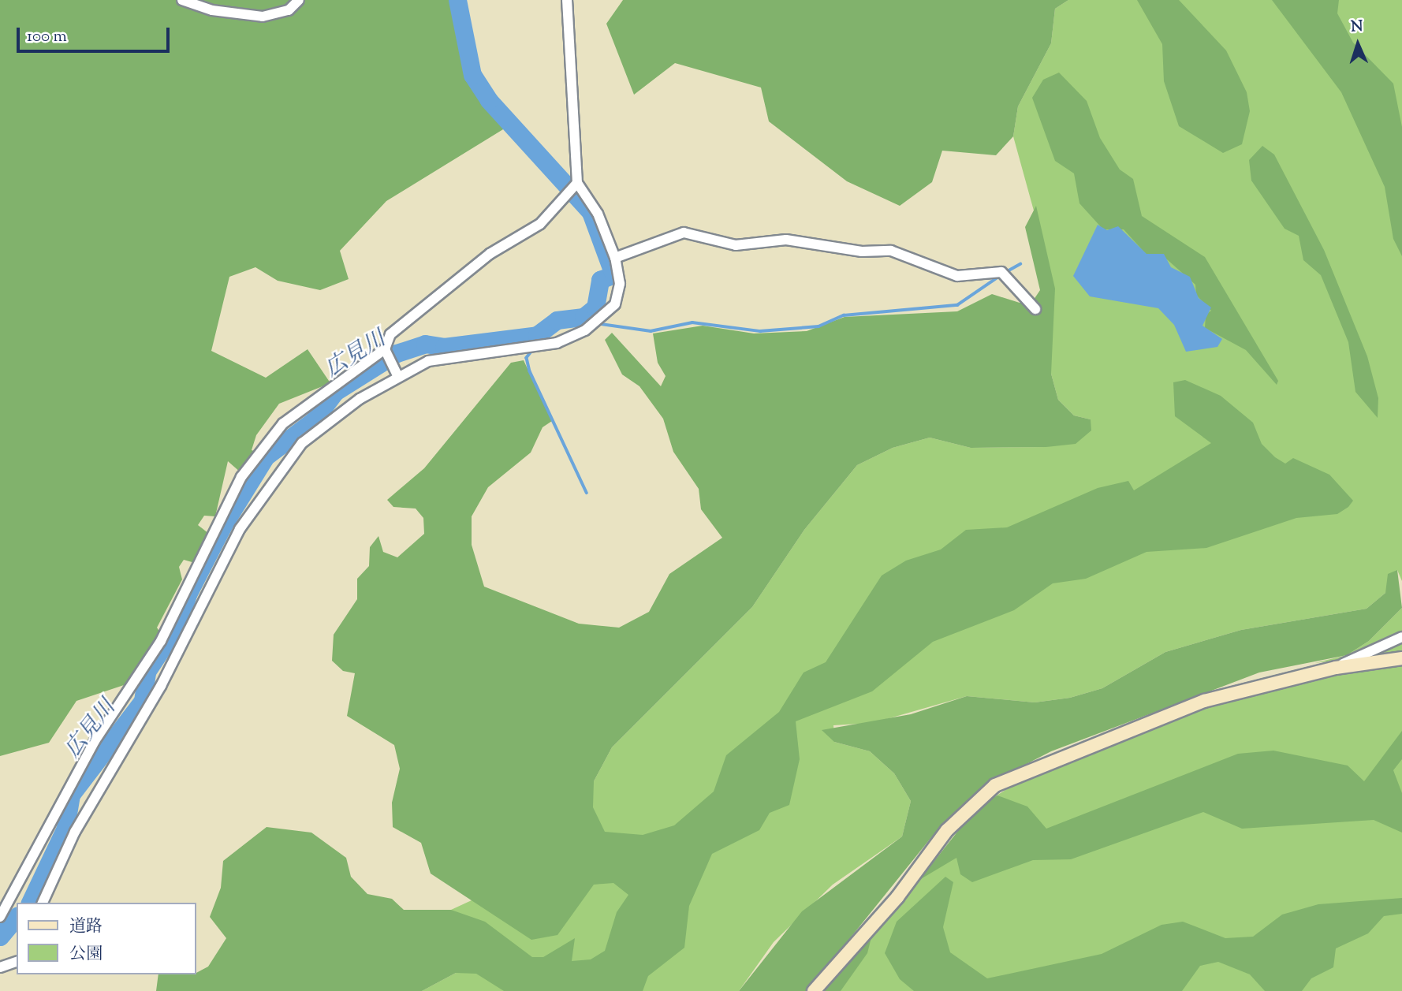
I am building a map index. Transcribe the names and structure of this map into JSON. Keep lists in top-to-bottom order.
{
  "water": ["広見川"],
  "legend": ["道路", "公園"],
  "scale_bar": "100 m",
  "north": "top"
}
